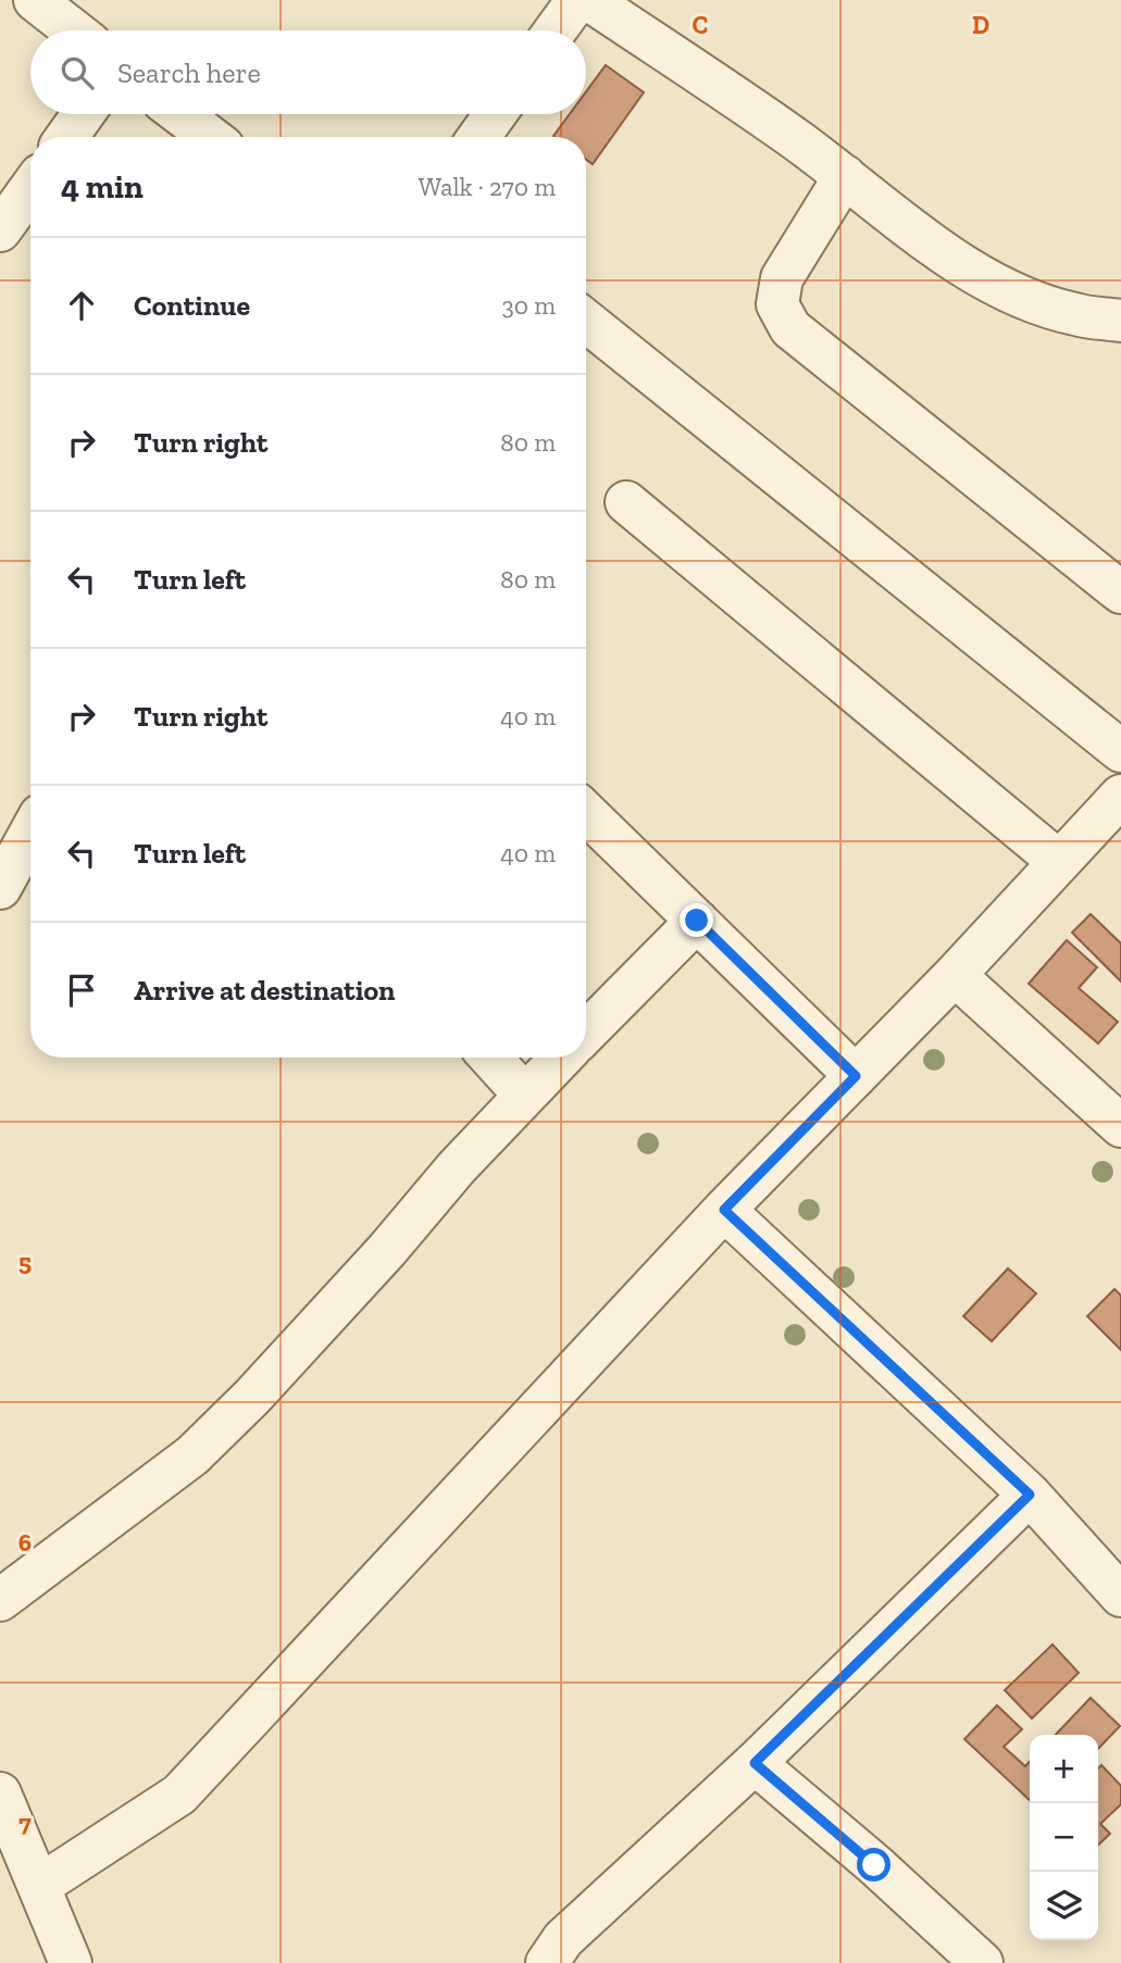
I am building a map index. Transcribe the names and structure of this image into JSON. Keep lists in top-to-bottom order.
{
  "page": {
    "search": "Search here",
    "heading": ["4 min", "Walk · 270 m"],
    "list": [
      ["Continue", "30 m"],
      ["Turn right", "80 m"],
      ["Turn left", "80 m"],
      ["Turn right", "40 m"],
      ["Turn left", "40 m"],
      "Arrive at destination"
    ],
    "map_buttons": ["+", "−"]
  },
  "grid": {
    "columns": ["C", "D"],
    "rows": ["5", "6", "7"]
  }
}
